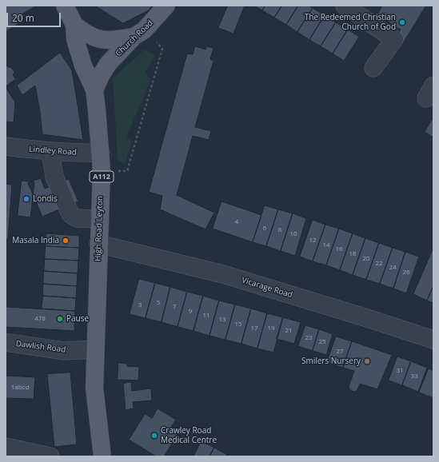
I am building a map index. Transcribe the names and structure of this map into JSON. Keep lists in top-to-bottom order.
{
  "streets": {
    "main road": ["Church Road", "A112", "High Road Leyton"],
    "street": ["Lindley Road", "Vicarage Road", "Dawlish Road"]
  },
  "crossings": [
    ["Church Road", "A112"],
    ["Church Road", "High Road Leyton"],
    ["Lindley Road", "High Road Leyton"],
    ["A112", "High Road Leyton"],
    ["High Road Leyton", "Vicarage Road"],
    ["High Road Leyton", "Dawlish Road"]
  ],
  "places": [
    "The Redeemed Christian Church of God",
    "Londis",
    "Masala India",
    "Pause",
    "Smilers Nursery",
    "Crawley Road Medical Centre"
  ],
  "house_numbers": [
    "4",
    "6",
    "8",
    "10",
    "12",
    "14",
    "16",
    "18",
    "20",
    "22",
    "24",
    "26",
    "5",
    "3",
    "7",
    "9",
    "11",
    "478",
    "13",
    "15",
    "17",
    "19",
    "21",
    "23",
    "25",
    "27",
    "31",
    "33",
    "1abcd"
  ],
  "scale_bar": "20 m"
}
